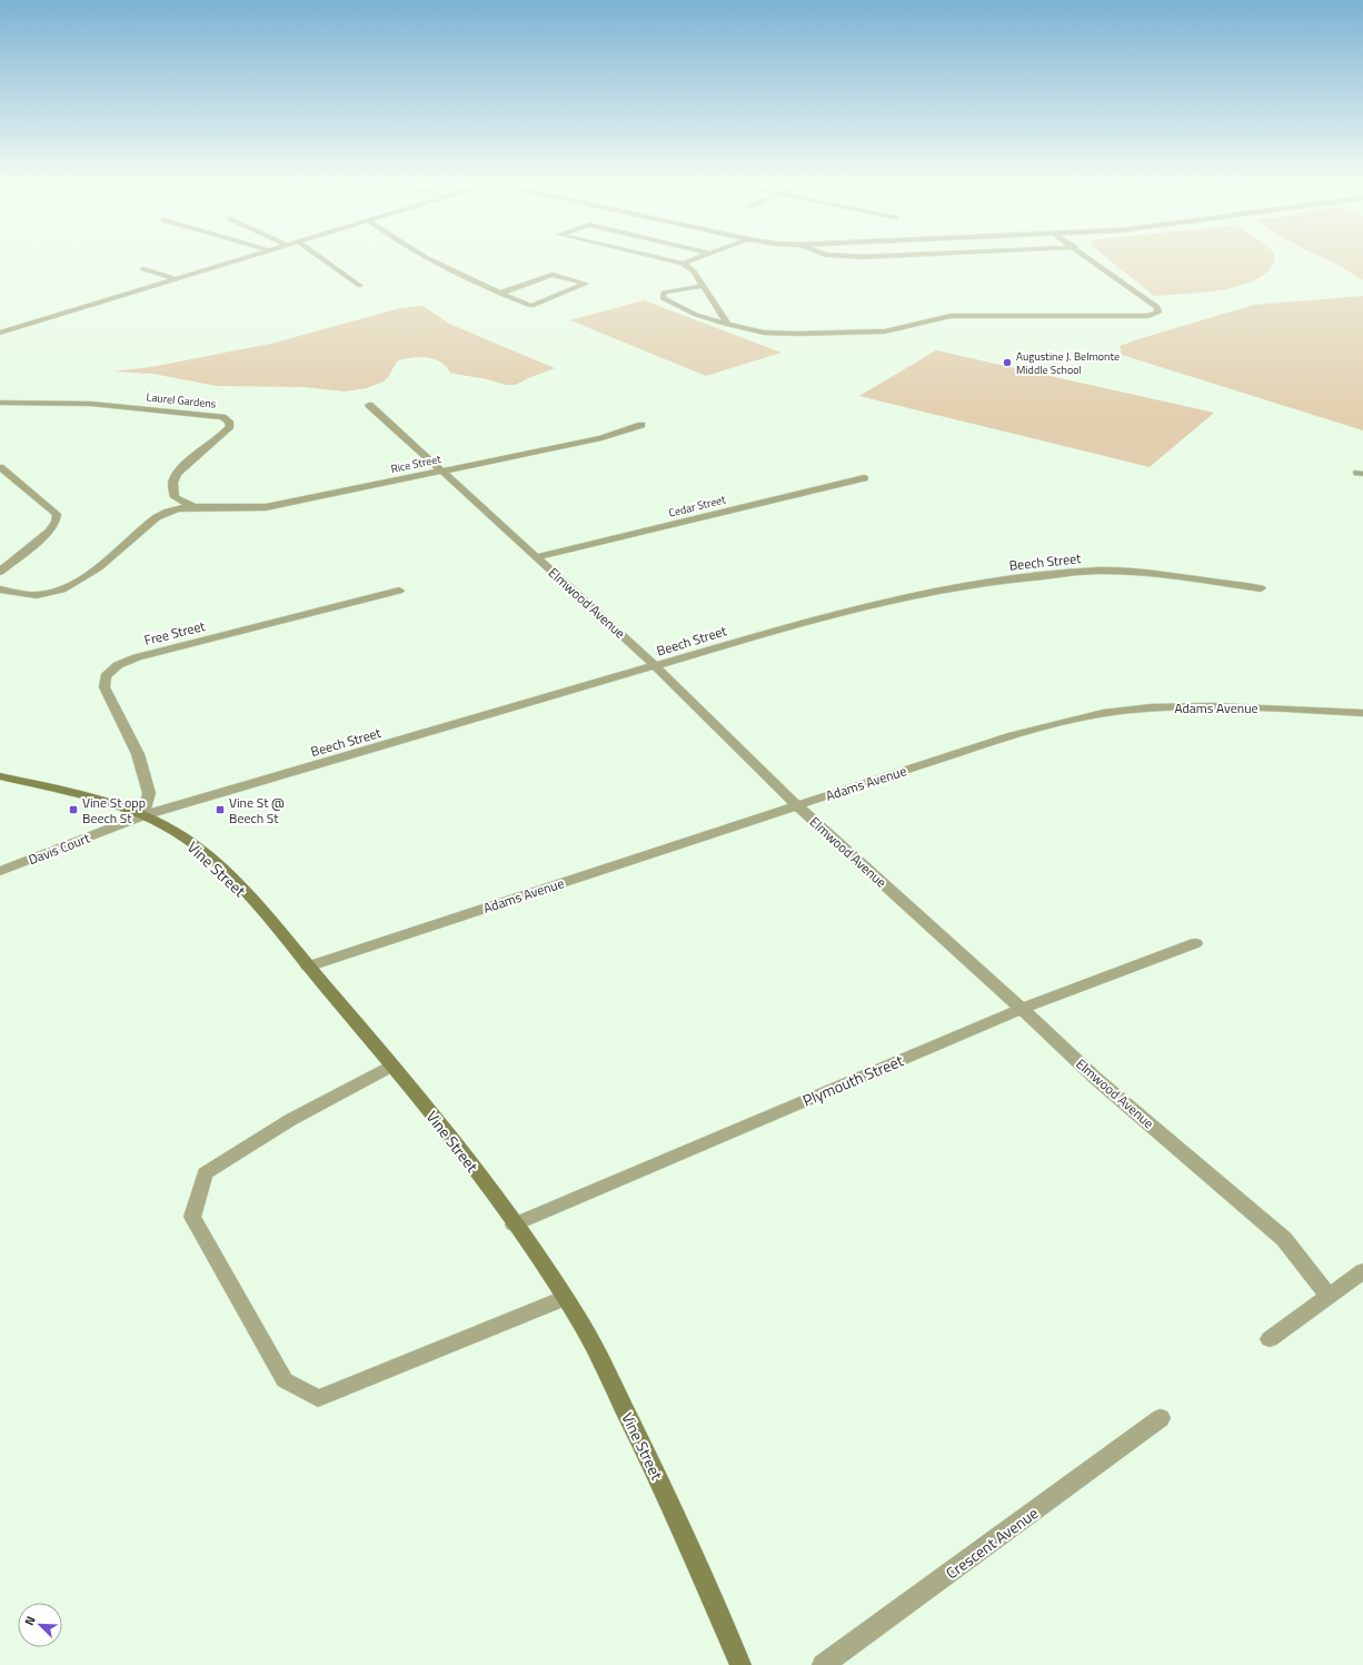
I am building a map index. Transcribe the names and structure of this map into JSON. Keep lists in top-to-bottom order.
{
  "streets": {
    "street": [
      "Laurel Gardens",
      "Rice Street",
      "Cedar Street",
      "Beech Street",
      "Elmwood Avenue",
      "Free Street",
      "Adams Avenue",
      "Davis Court",
      "Vine Street",
      "Plymouth Street",
      "Crescent Avenue"
    ]
  },
  "crossings": [
    ["Laurel Gardens", "Rice Street"],
    ["Rice Street", "Elmwood Avenue"],
    ["Cedar Street", "Elmwood Avenue"],
    ["Beech Street", "Elmwood Avenue"],
    ["Beech Street", "Free Street"],
    ["Beech Street", "Davis Court"],
    ["Beech Street", "Vine Street"],
    ["Elmwood Avenue", "Adams Avenue"],
    ["Elmwood Avenue", "Plymouth Street"],
    ["Free Street", "Davis Court"],
    ["Free Street", "Vine Street"],
    ["Adams Avenue", "Vine Street"],
    ["Davis Court", "Vine Street"],
    ["Vine Street", "Plymouth Street"]
  ],
  "places": {
    "other": ["Augustine J. Belmonte Middle School"],
    "transit": ["Vine St opp Beech St", "Vine St @ Beech St"]
  },
  "north": "top left"
}
